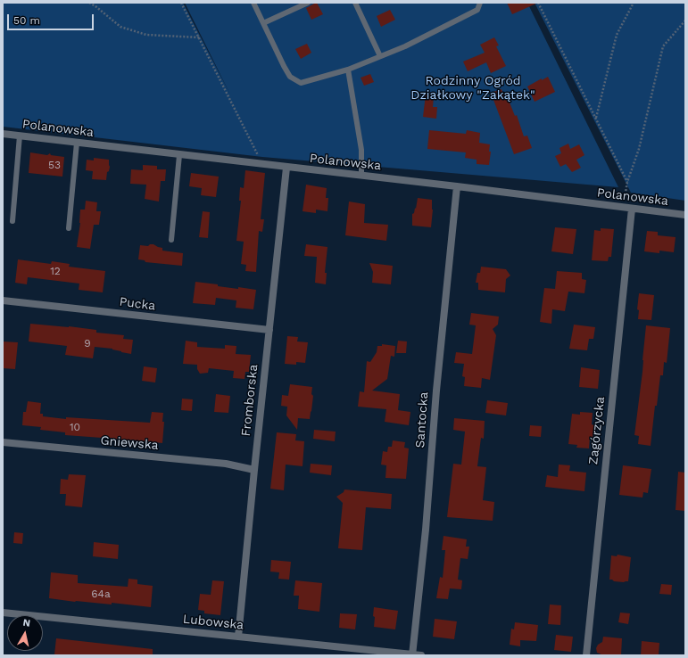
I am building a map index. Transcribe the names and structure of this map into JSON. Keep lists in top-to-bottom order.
{
  "streets": {
    "street": [
      "Polanowska",
      "Pucka",
      "Fromborska",
      "Santocka",
      "Zagórzycka",
      "Gniewska",
      "Lubowska"
    ]
  },
  "crossings": [
    ["Polanowska", "Fromborska"],
    ["Polanowska", "Santocka"],
    ["Polanowska", "Zagórzycka"],
    ["Pucka", "Fromborska"],
    ["Fromborska", "Gniewska"],
    ["Fromborska", "Lubowska"],
    ["Santocka", "Lubowska"]
  ],
  "parks": ["Rodzinny Ogród Działkowy \"Zakątek\""],
  "house_numbers": [
    "53",
    "12",
    "9",
    "10",
    "64a"
  ],
  "scale_bar": "50 m",
  "north": "top"
}
